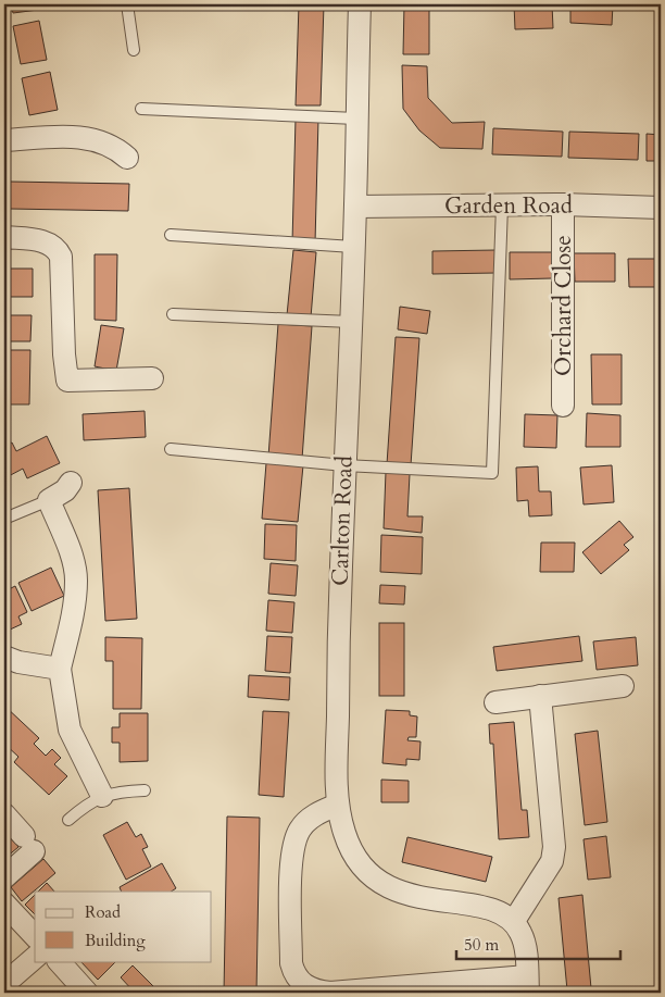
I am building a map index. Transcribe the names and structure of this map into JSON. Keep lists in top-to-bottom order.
{
  "streets": {
    "street": ["Garden Road", "Orchard Close", "Carlton Road"]
  },
  "crossings": [
    ["Garden Road", "Orchard Close"],
    ["Garden Road", "Carlton Road"]
  ],
  "legend": ["Road", "Building"],
  "scale_bar": "50 m"
}
